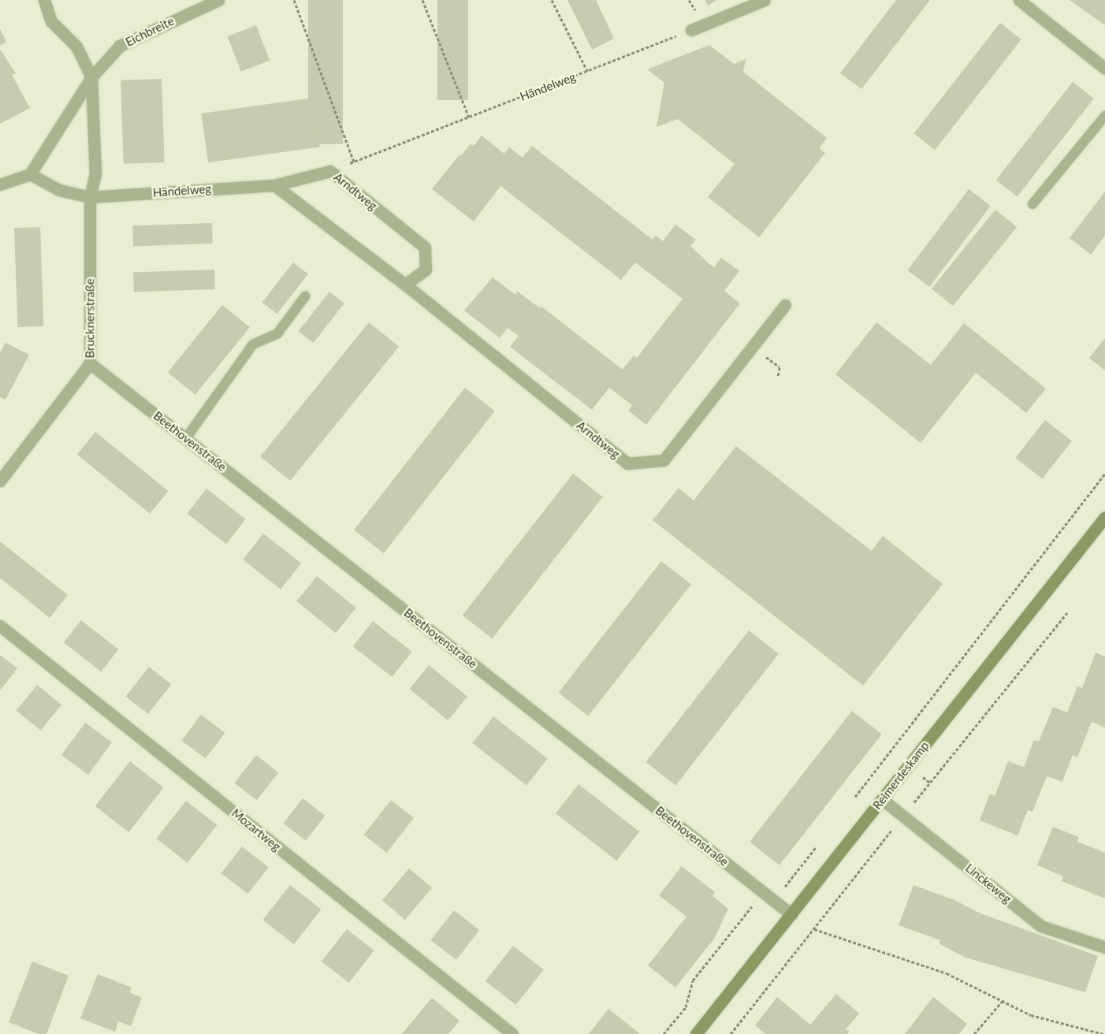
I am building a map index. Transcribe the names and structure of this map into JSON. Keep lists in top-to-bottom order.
{
  "streets": {
    "main road": ["Reimerdeskamp"],
    "street": [
      "Eichbreite",
      "Händelweg",
      "Arndtweg",
      "Brucknerstraße",
      "Beethovenstraße",
      "Mozartweg",
      "Linckeweg"
    ]
  },
  "crossings": [
    ["Eichbreite", "Brucknerstraße"],
    ["Händelweg", "Arndtweg"],
    ["Händelweg", "Brucknerstraße"],
    ["Brucknerstraße", "Beethovenstraße"],
    ["Beethovenstraße", "Reimerdeskamp"],
    ["Reimerdeskamp", "Linckeweg"]
  ]
}
